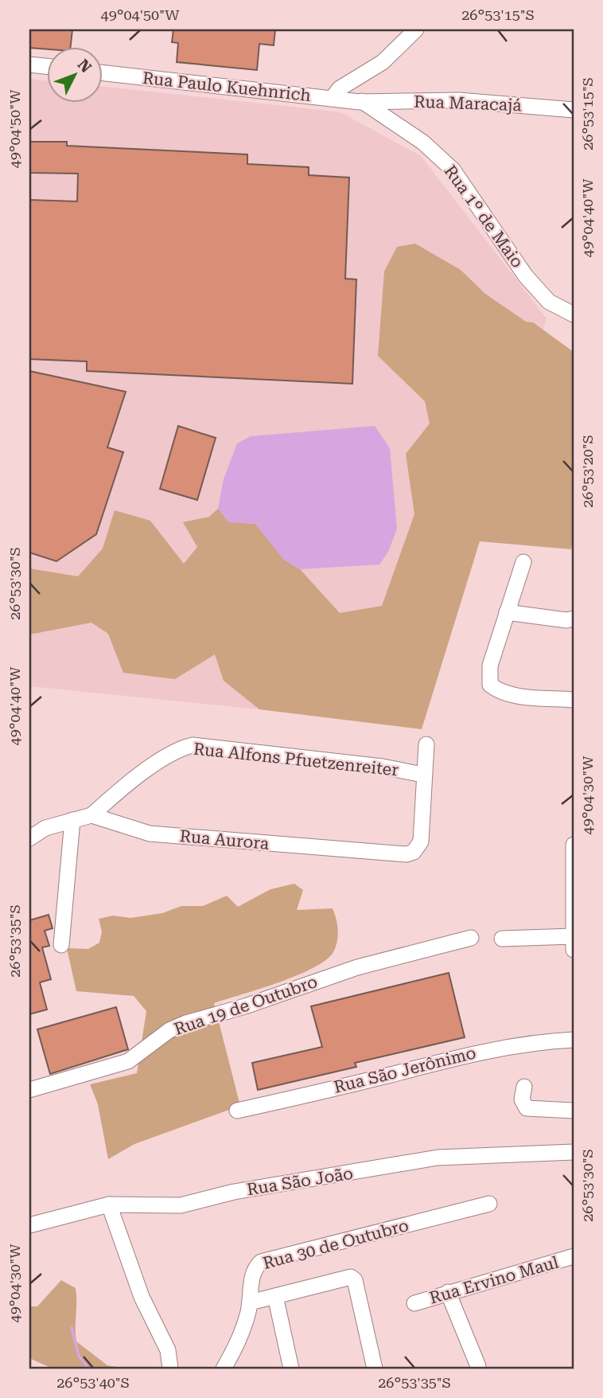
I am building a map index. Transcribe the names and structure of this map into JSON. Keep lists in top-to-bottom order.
{
  "streets": {
    "street": [
      "Rua Paulo Kuehnrich",
      "Rua Maracajá",
      "Rua 1º de Maio",
      "Rua Alfons Pfuetzenreiter",
      "Rua Aurora",
      "Rua 19 de Outubro",
      "Rua São Jerônimo",
      "Rua São João",
      "Rua 30 de Outubro",
      "Rua Ervino Maul"
    ]
  },
  "crossings": [
    ["Rua Paulo Kuehnrich", "Rua Maracajá"],
    ["Rua Paulo Kuehnrich", "Rua 1º de Maio"],
    ["Rua Maracajá", "Rua 1º de Maio"],
    ["Rua Alfons Pfuetzenreiter", "Rua Aurora"]
  ],
  "north": "top right",
  "coordinates": [
    "49°04'50\"W",
    "26°53'15\"S",
    "49°04'40\"W",
    "26°53'20\"S",
    "26°53'30\"S",
    "49°04'30\"W",
    "26°53'35\"S",
    "26°53'40\"S"
  ]
}
